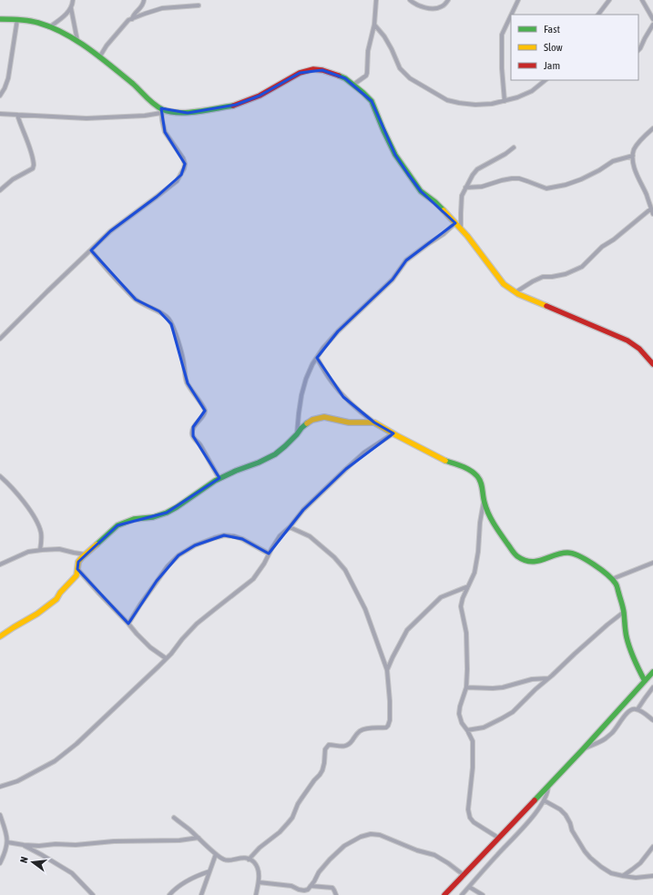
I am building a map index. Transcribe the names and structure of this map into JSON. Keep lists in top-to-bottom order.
{
  "legend": ["Fast", "Slow", "Jam"],
  "north": "left"
}
